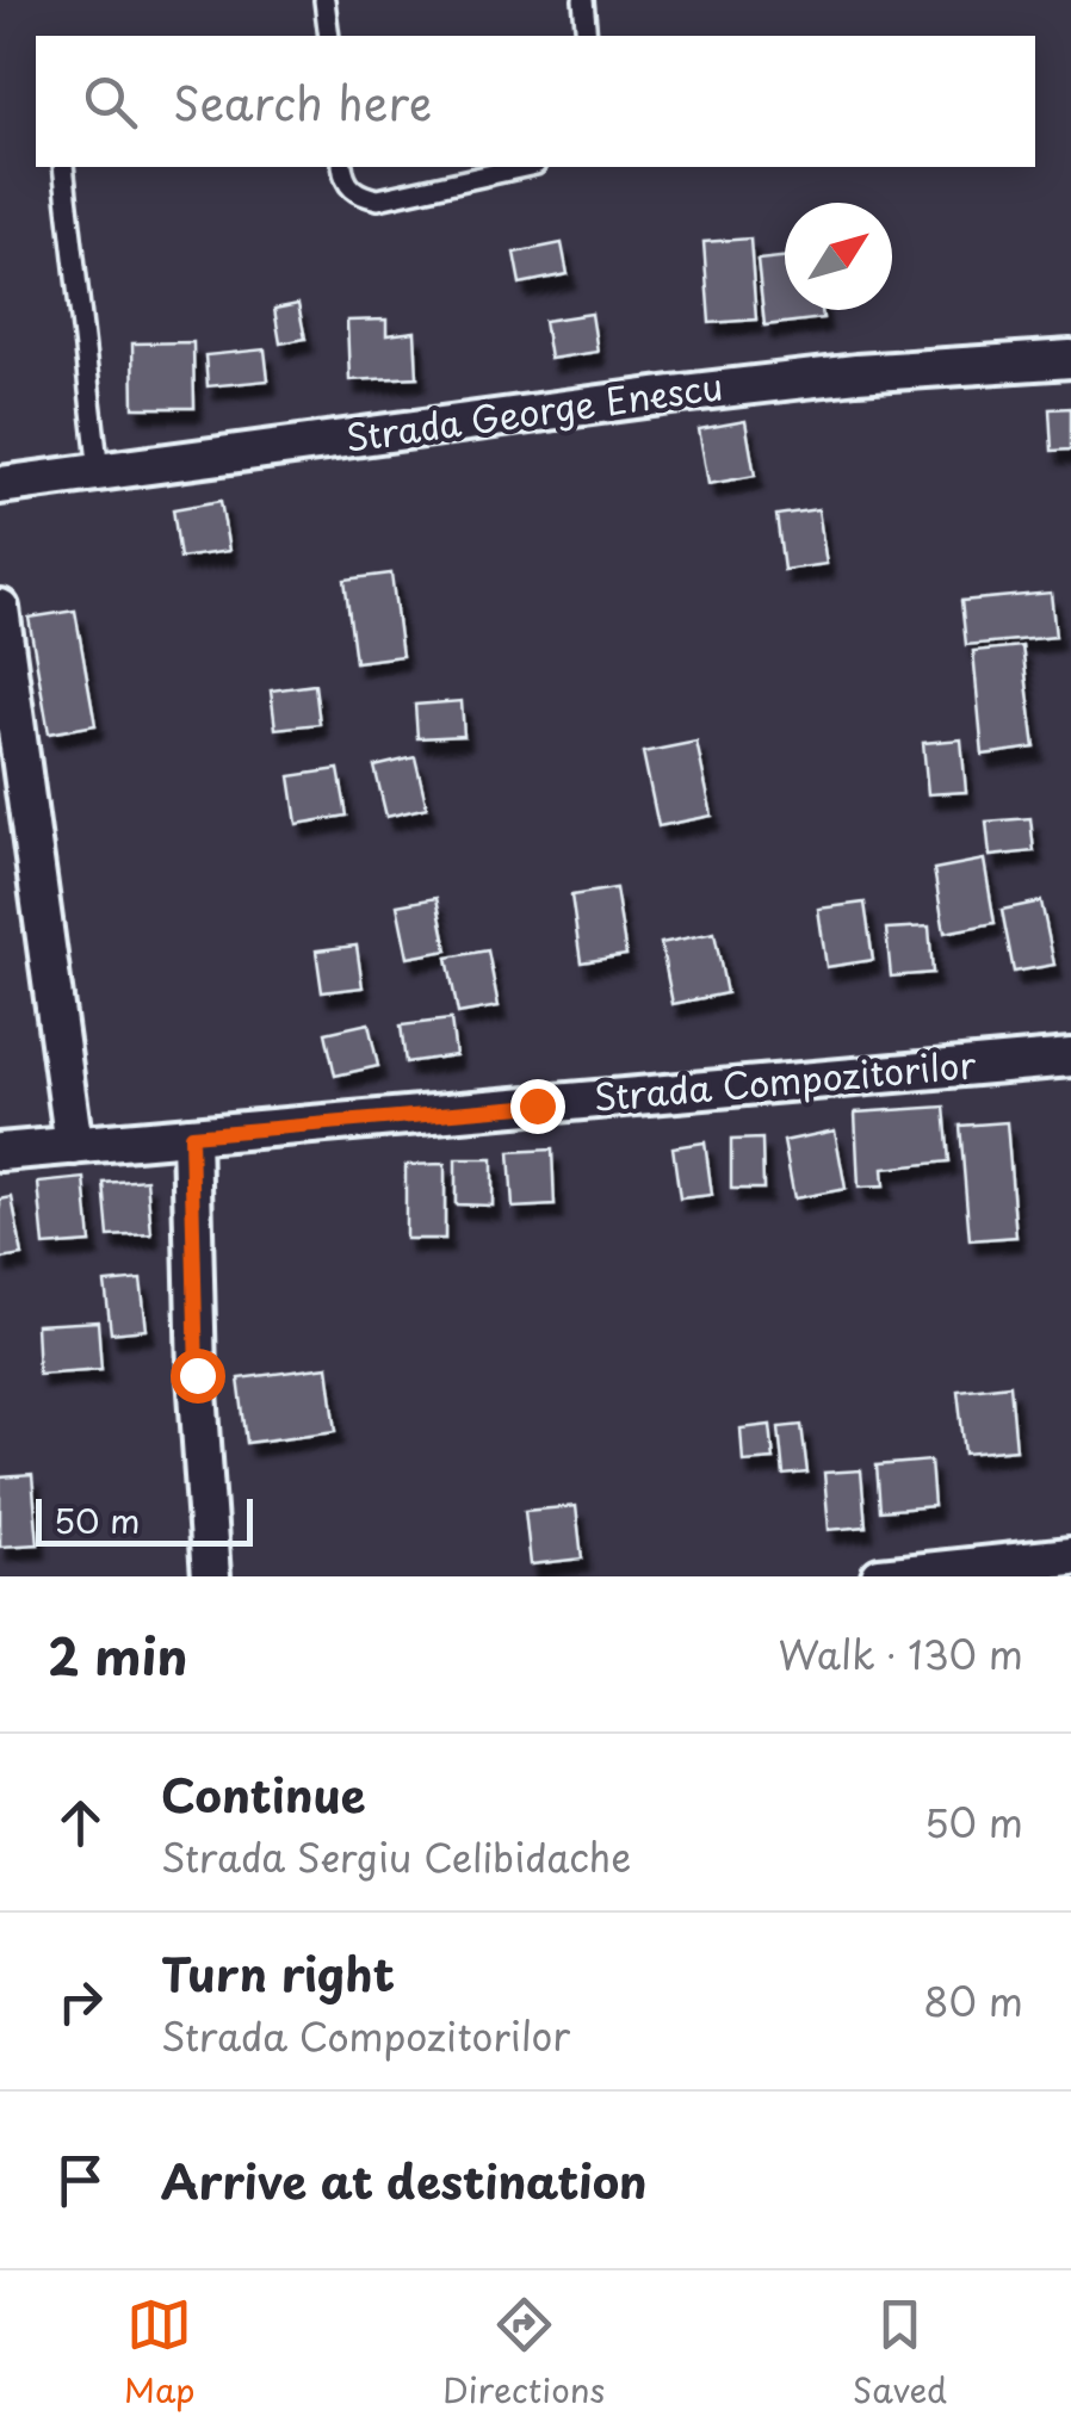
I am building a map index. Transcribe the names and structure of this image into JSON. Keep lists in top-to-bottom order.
{
  "streets": {
    "street": ["Strada George Enescu", "Strada Compozitorilor"]
  },
  "scale_bar": "50 m",
  "north": "top right",
  "page": {
    "search": "Search here",
    "scale": "50 m",
    "heading": ["2 min", "Walk · 130 m"],
    "list": [
      ["Continue", "Strada Sergiu Celibidache", "50 m"],
      ["Turn right", "Strada Compozitorilor", "80 m"],
      "Arrive at destination"
    ],
    "nav": ["Map", "Directions", "Saved"]
  }
}
